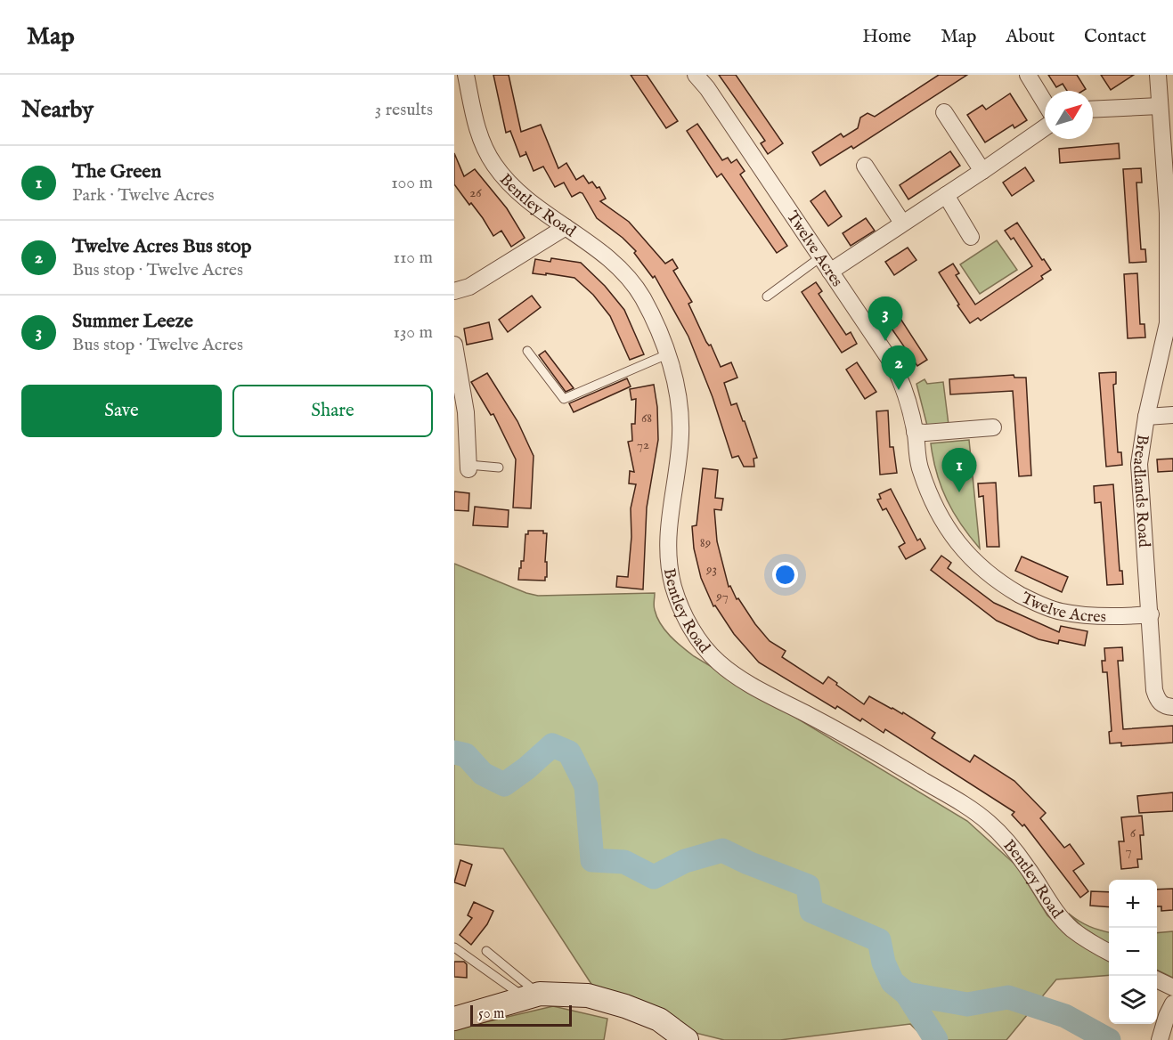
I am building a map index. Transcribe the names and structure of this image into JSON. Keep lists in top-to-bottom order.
{
  "streets": {
    "street": ["Bentley Road", "Twelve Acres", "Breadlands Road"]
  },
  "crossings": [
    ["Twelve Acres", "Breadlands Road"]
  ],
  "house_numbers": [
    "26",
    "68",
    "72",
    "89",
    "93",
    "97",
    "6",
    "7"
  ],
  "scale_bar": "50 m",
  "north": "top right",
  "page": {
    "header": "Map",
    "nav": [
      "Home",
      "Map",
      "About",
      "Contact"
    ],
    "heading": ["Nearby", "3 results"],
    "list": [
      {
        "mark": "1",
        "name": "The Green",
        "note": "Park · Twelve Acres",
        "value": "100 m"
      },
      {
        "mark": "2",
        "name": "Twelve Acres Bus stop",
        "note": "Bus stop · Twelve Acres",
        "value": "110 m"
      },
      {
        "mark": "3",
        "name": "Summer Leeze",
        "note": "Bus stop · Twelve Acres",
        "value": "130 m"
      }
    ],
    "pins": ["3", "2", "1"],
    "buttons": ["Save", "Share"],
    "map_buttons": ["+", "−"],
    "scale": "50 m"
  }
}
